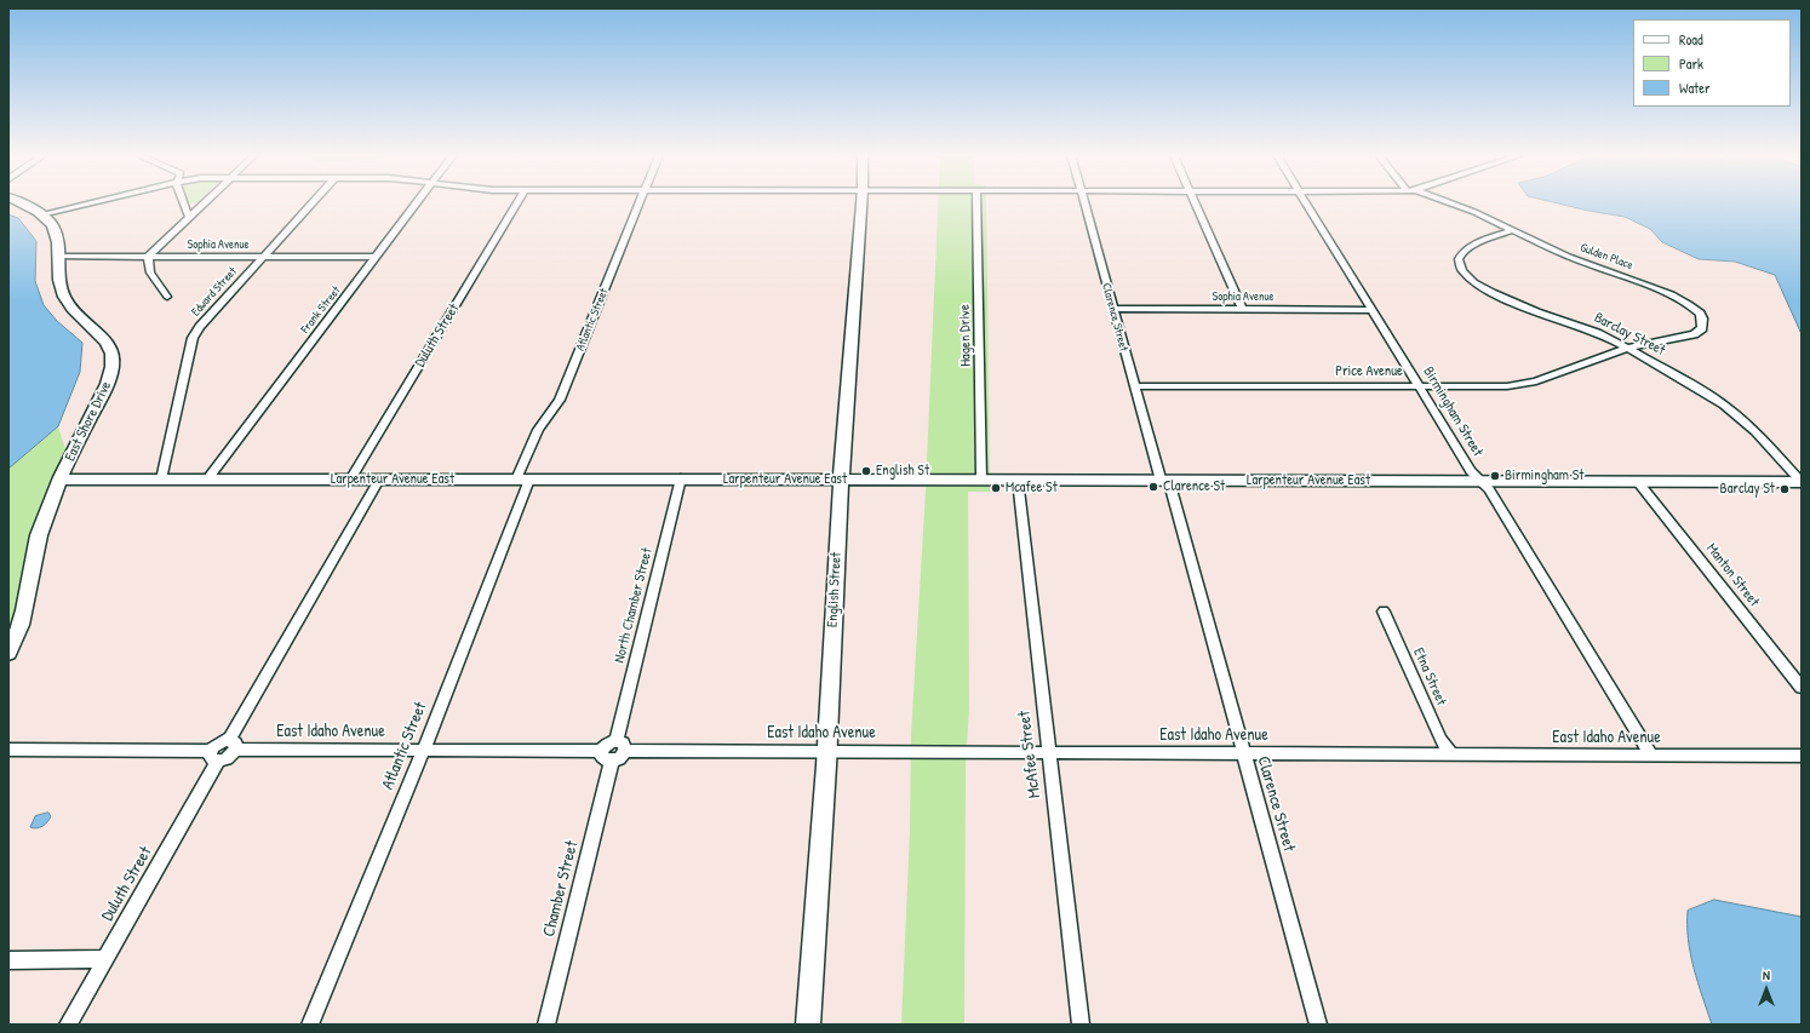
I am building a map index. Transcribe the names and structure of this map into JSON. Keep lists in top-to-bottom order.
{
  "streets": {
    "street": [
      "Sophia Avenue",
      "Gulden Place",
      "Edward Street",
      "Frank Street",
      "Clarence Street",
      "Atlantic Street",
      "Barclay Street",
      "Duluth Street",
      "Hagen Drive",
      "Price Avenue",
      "Birmingham Street",
      "East Shore Drive",
      "Larpenteur Avenue East",
      "Manton Street",
      "English Street",
      "North Chamber Street",
      "Etna Street",
      "East Idaho Avenue",
      "McAfee Street",
      "Chamber Street"
    ]
  },
  "crossings": [
    ["Sophia Avenue", "Edward Street"],
    ["Sophia Avenue", "Frank Street"],
    ["Sophia Avenue", "Clarence Street"],
    ["Sophia Avenue", "Birmingham Street"],
    ["Sophia Avenue", "East Shore Drive"],
    ["Gulden Place", "Barclay Street"],
    ["Gulden Place", "Price Avenue"],
    ["Edward Street", "Larpenteur Avenue East"],
    ["Frank Street", "Larpenteur Avenue East"],
    ["Clarence Street", "Price Avenue"],
    ["Clarence Street", "Larpenteur Avenue East"],
    ["Clarence Street", "East Idaho Avenue"],
    ["Atlantic Street", "Larpenteur Avenue East"],
    ["Atlantic Street", "East Idaho Avenue"],
    ["Barclay Street", "Price Avenue"],
    ["Barclay Street", "Larpenteur Avenue East"],
    ["Duluth Street", "Larpenteur Avenue East"],
    ["Hagen Drive", "Larpenteur Avenue East"],
    ["Price Avenue", "Birmingham Street"],
    ["Birmingham Street", "Larpenteur Avenue East"],
    ["Birmingham Street", "East Idaho Avenue"],
    ["East Shore Drive", "Larpenteur Avenue East"],
    ["Larpenteur Avenue East", "Manton Street"],
    ["Larpenteur Avenue East", "English Street"],
    ["Larpenteur Avenue East", "North Chamber Street"],
    ["Larpenteur Avenue East", "McAfee Street"],
    ["English Street", "East Idaho Avenue"],
    ["North Chamber Street", "East Idaho Avenue"],
    ["Etna Street", "East Idaho Avenue"],
    ["East Idaho Avenue", "McAfee Street"],
    ["East Idaho Avenue", "Chamber Street"]
  ],
  "places": [
    "English St",
    "Birmingham St",
    "Clarence St",
    "Mcafee St",
    "Barclay St"
  ],
  "legend": ["Road", "Park", "Water"],
  "north": "top"
}
